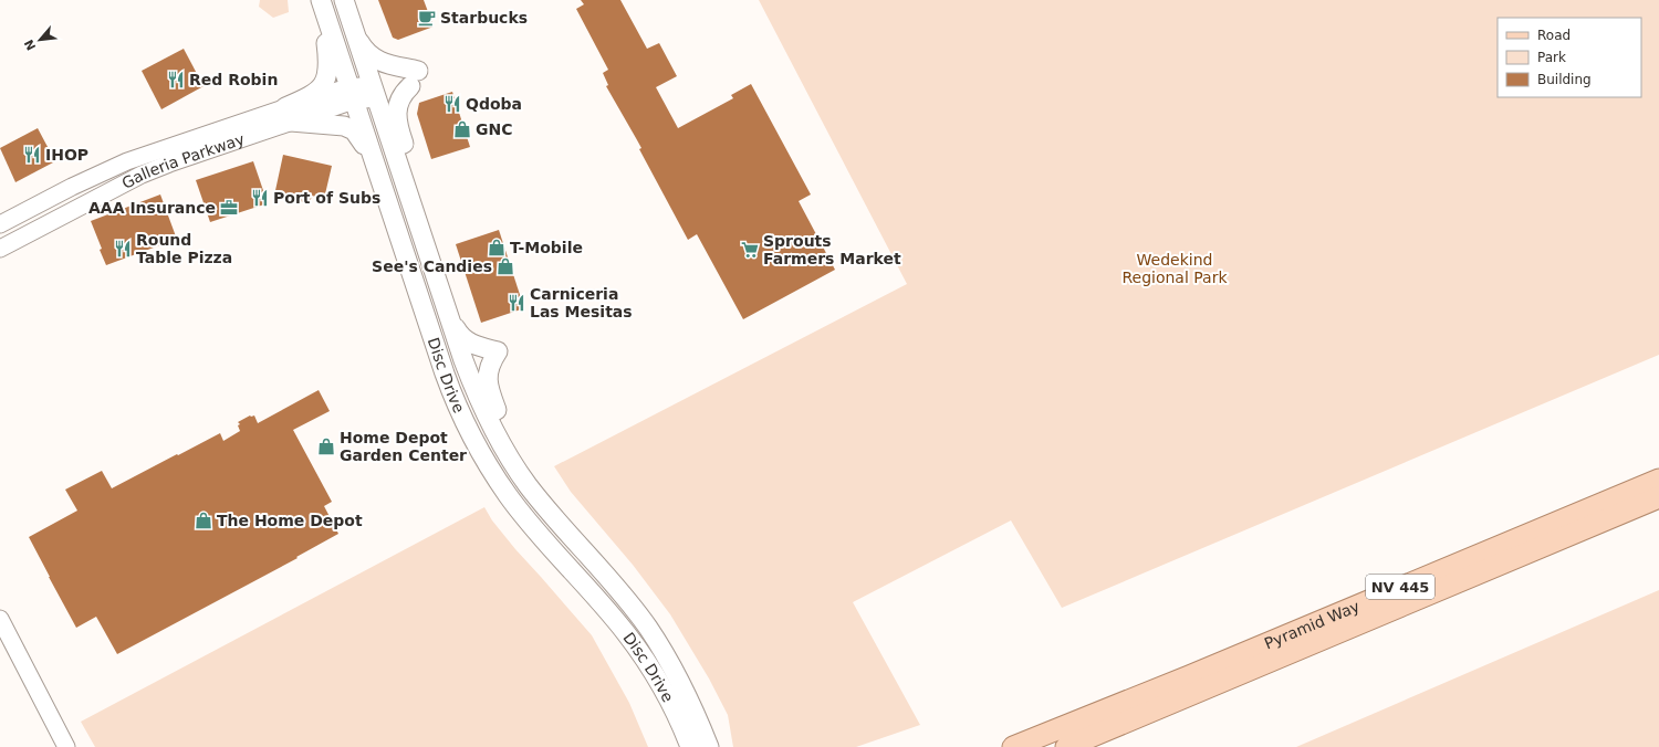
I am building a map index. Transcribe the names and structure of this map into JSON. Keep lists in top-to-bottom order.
{
  "streets": {
    "main road": ["Disc Drive", "NV 445", "Pyramid Way"],
    "street": ["Galleria Parkway"]
  },
  "crossings": [
    ["Galleria Parkway", "Disc Drive"]
  ],
  "parks": ["Wedekind Regional Park"],
  "places": {
    "cafe": ["Starbucks"],
    "restaurant": [
      "Red Robin",
      "Qdoba",
      "IHOP",
      "Port of Subs",
      "Round Table Pizza",
      "Carniceria Las Mesitas"
    ],
    "shop": [
      "GNC",
      "T-Mobile",
      "See's Candies",
      "Home Depot Garden Center",
      "The Home Depot"
    ],
    "office": ["AAA Insurance"],
    "supermarket": ["Sprouts Farmers Market"]
  },
  "legend": ["Road", "Park", "Building"],
  "north": "bottom left"
}
